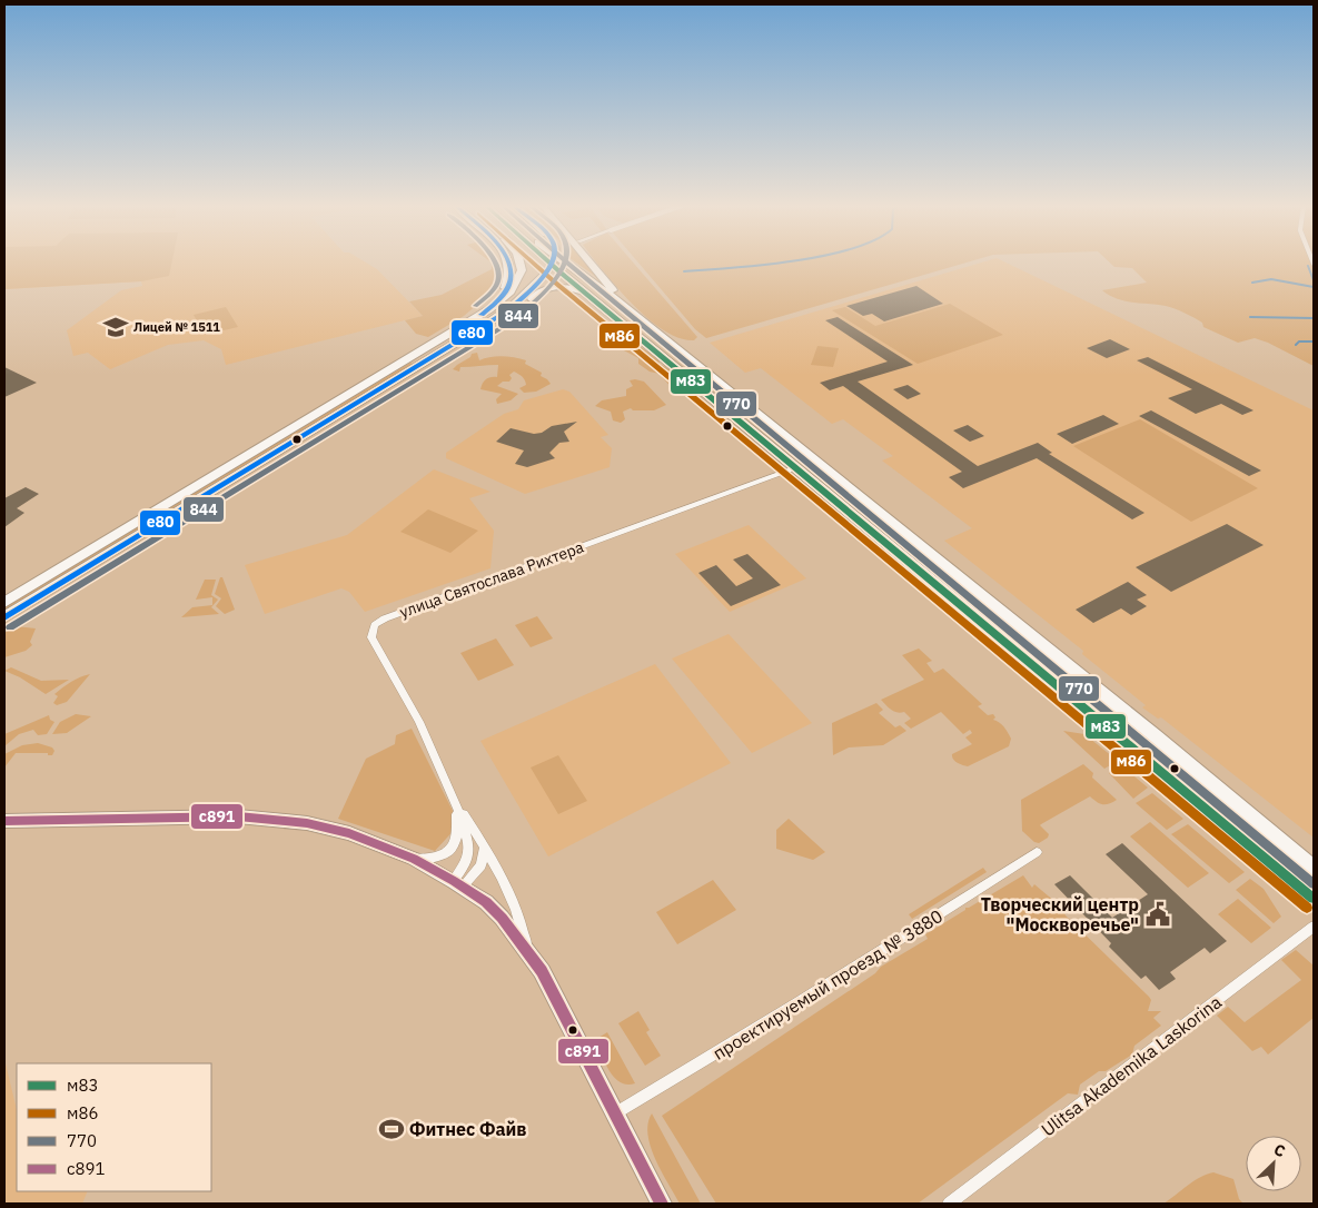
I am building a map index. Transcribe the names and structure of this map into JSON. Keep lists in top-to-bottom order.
{
  "streets": {
    "street": ["улица Святослава Рихтера", "проектируемый проезд № 3880", "Ulitsa Akademika Laskorina"]
  },
  "places": {
    "school or university": ["Лицей № 1511"],
    "public building": ["Творческий центр \"Москворечье\""],
    "sports": ["Фитнес Файв"]
  },
  "lines": [
    "transit line м83",
    "transit line м86",
    "transit line 770",
    "transit line е80",
    "transit line 844",
    "transit line с891"
  ],
  "legend": [
    "м83",
    "м86",
    "770",
    "с891"
  ],
  "north": "top right"
}
